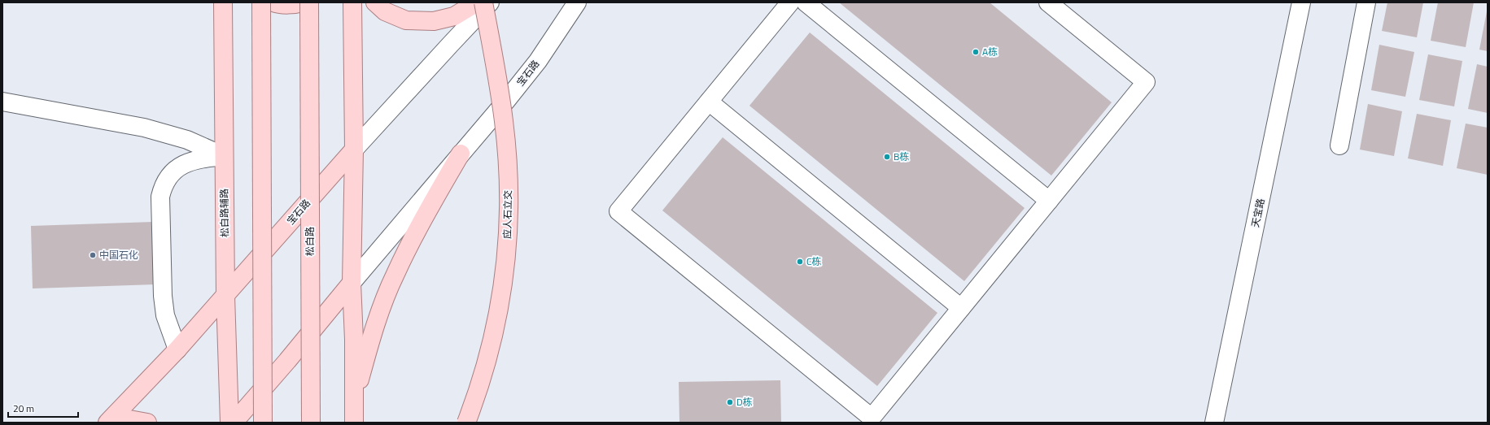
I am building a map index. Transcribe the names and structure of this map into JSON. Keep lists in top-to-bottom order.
{
  "streets": {
    "main road": [
      "宝石路",
      "松白路辅路",
      "应人石立交",
      "松白路"
    ],
    "street": ["天宝路"]
  },
  "crossings": [
    ["宝石路", "松白路辅路"]
  ],
  "places": [
    "A栋",
    "B栋",
    "中国石化",
    "C栋",
    "D栋"
  ],
  "scale_bar": "20 m"
}
